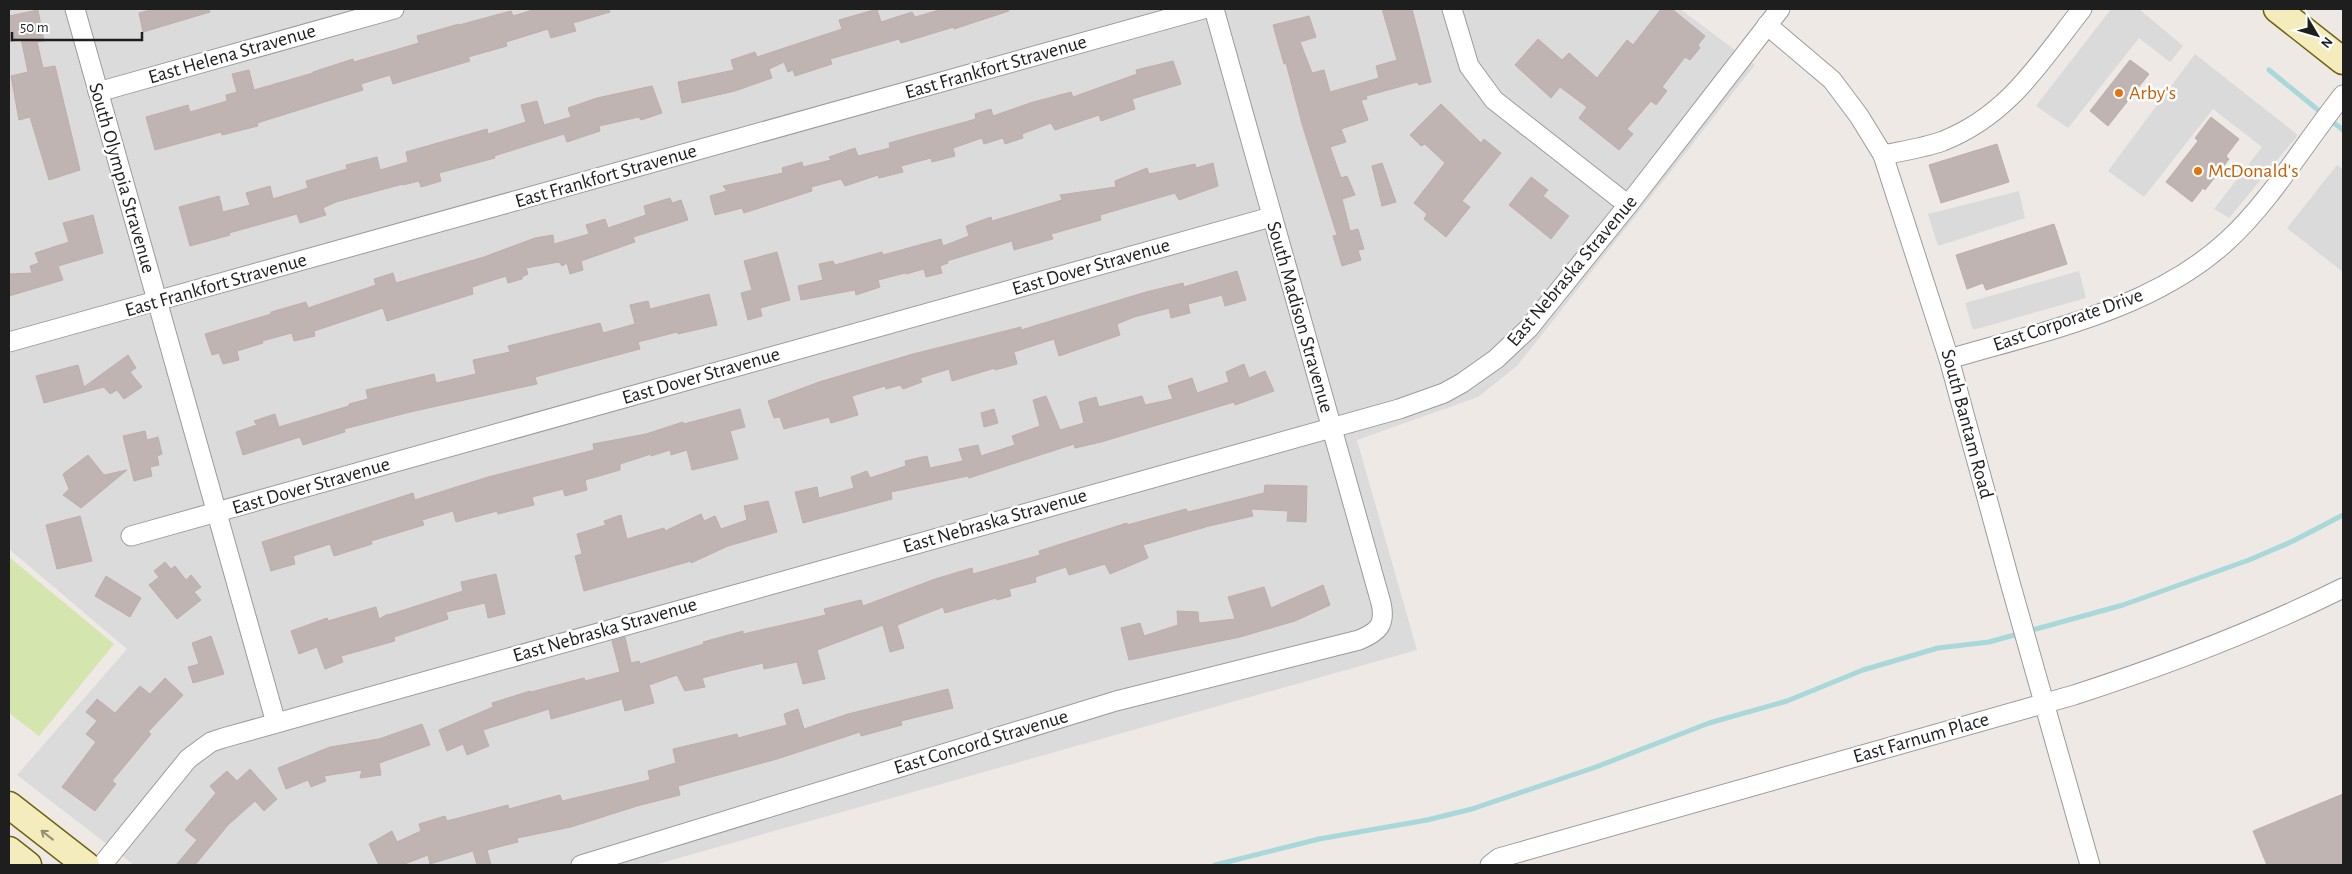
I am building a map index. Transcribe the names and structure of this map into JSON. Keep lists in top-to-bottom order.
{
  "streets": {
    "street": [
      "East Helena Stravenue",
      "East Frankfort Stravenue",
      "South Olympia Stravenue",
      "East Dover Stravenue",
      "East Nebraska Stravenue",
      "South Madison Stravenue",
      "East Corporate Drive",
      "South Bantam Road",
      "East Farnum Place",
      "East Concord Stravenue"
    ]
  },
  "crossings": [
    ["East Helena Stravenue", "South Olympia Stravenue"],
    ["East Frankfort Stravenue", "South Olympia Stravenue"],
    ["South Olympia Stravenue", "East Dover Stravenue"],
    ["South Olympia Stravenue", "East Nebraska Stravenue"],
    ["East Dover Stravenue", "South Madison Stravenue"],
    ["East Nebraska Stravenue", "South Madison Stravenue"],
    ["East Nebraska Stravenue", "South Bantam Road"],
    ["South Madison Stravenue", "East Concord Stravenue"],
    ["East Corporate Drive", "South Bantam Road"],
    ["South Bantam Road", "East Farnum Place"]
  ],
  "places": ["Arby's", "McDonald's"],
  "scale_bar": "50 m",
  "north": "bottom right"
}
